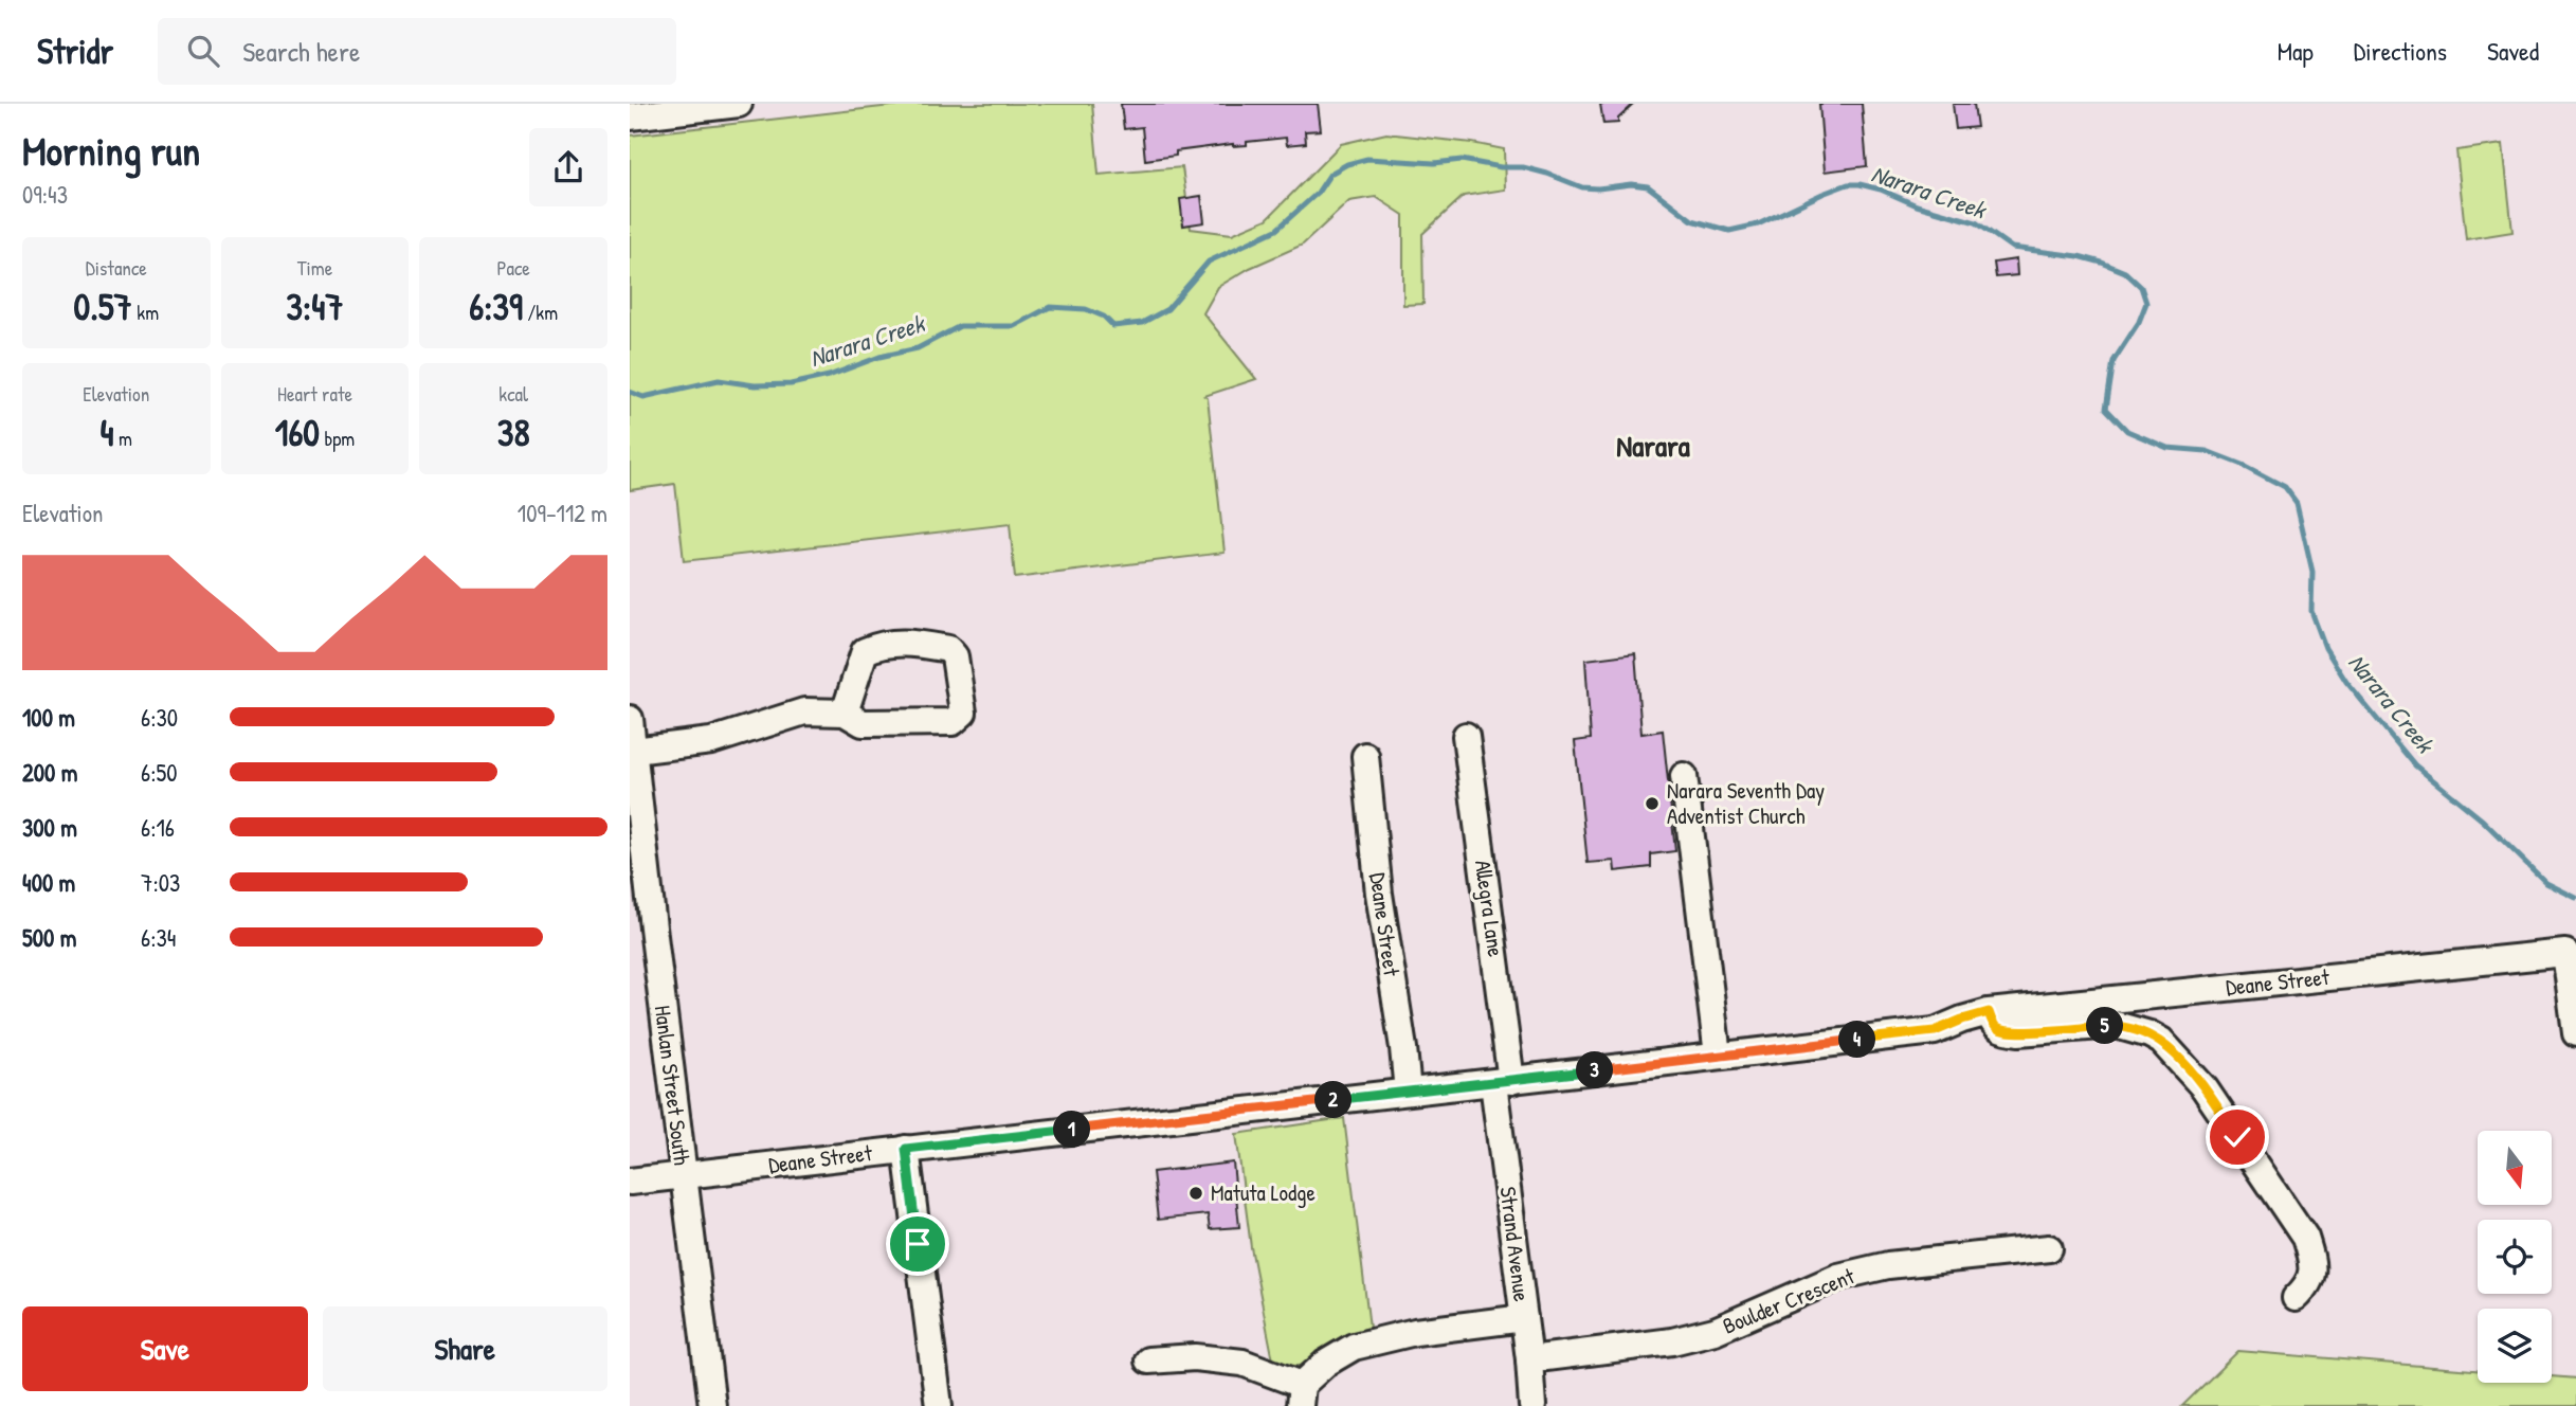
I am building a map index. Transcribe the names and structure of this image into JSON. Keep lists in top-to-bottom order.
{
  "streets": {
    "street": [
      "Allegra Lane",
      "Deane Street",
      "Hanlan Street South",
      "Strand Avenue",
      "Boulder Crescent"
    ]
  },
  "crossings": [
    ["Allegra Lane", "Deane Street"],
    ["Allegra Lane", "Strand Avenue"],
    ["Deane Street", "Hanlan Street South"],
    ["Deane Street", "Strand Avenue"],
    ["Strand Avenue", "Boulder Crescent"]
  ],
  "districts": ["Narara"],
  "water": ["Narara Creek"],
  "places": ["Narara Seventh Day Adventist Church", "Matuta Lodge"],
  "north": "bottom",
  "page": {
    "header": "Stridr",
    "search": "Search here",
    "nav": ["Map", "Directions", "Saved"],
    "heading": ["Morning run", "09:43"],
    "stats": [
      ["Distance", "0.57 km"],
      ["Time", "3:47"],
      ["Pace", "6:39 /km"],
      ["Elevation", "4 m"],
      ["Heart rate", "160 bpm"],
      ["kcal", "38"]
    ],
    "chart": ["Elevation", "109–112 m"],
    "list": [
      {
        "name": "100 m",
        "note": "6:30"
      },
      {
        "name": "200 m",
        "note": "6:50"
      },
      {
        "name": "300 m",
        "note": "6:16"
      },
      {
        "name": "400 m",
        "note": "7:03"
      },
      {
        "name": "500 m",
        "note": "6:34"
      }
    ],
    "pins": [
      "5",
      "4",
      "3",
      "2",
      "1"
    ],
    "buttons": ["Save", "Share"]
  }
}
